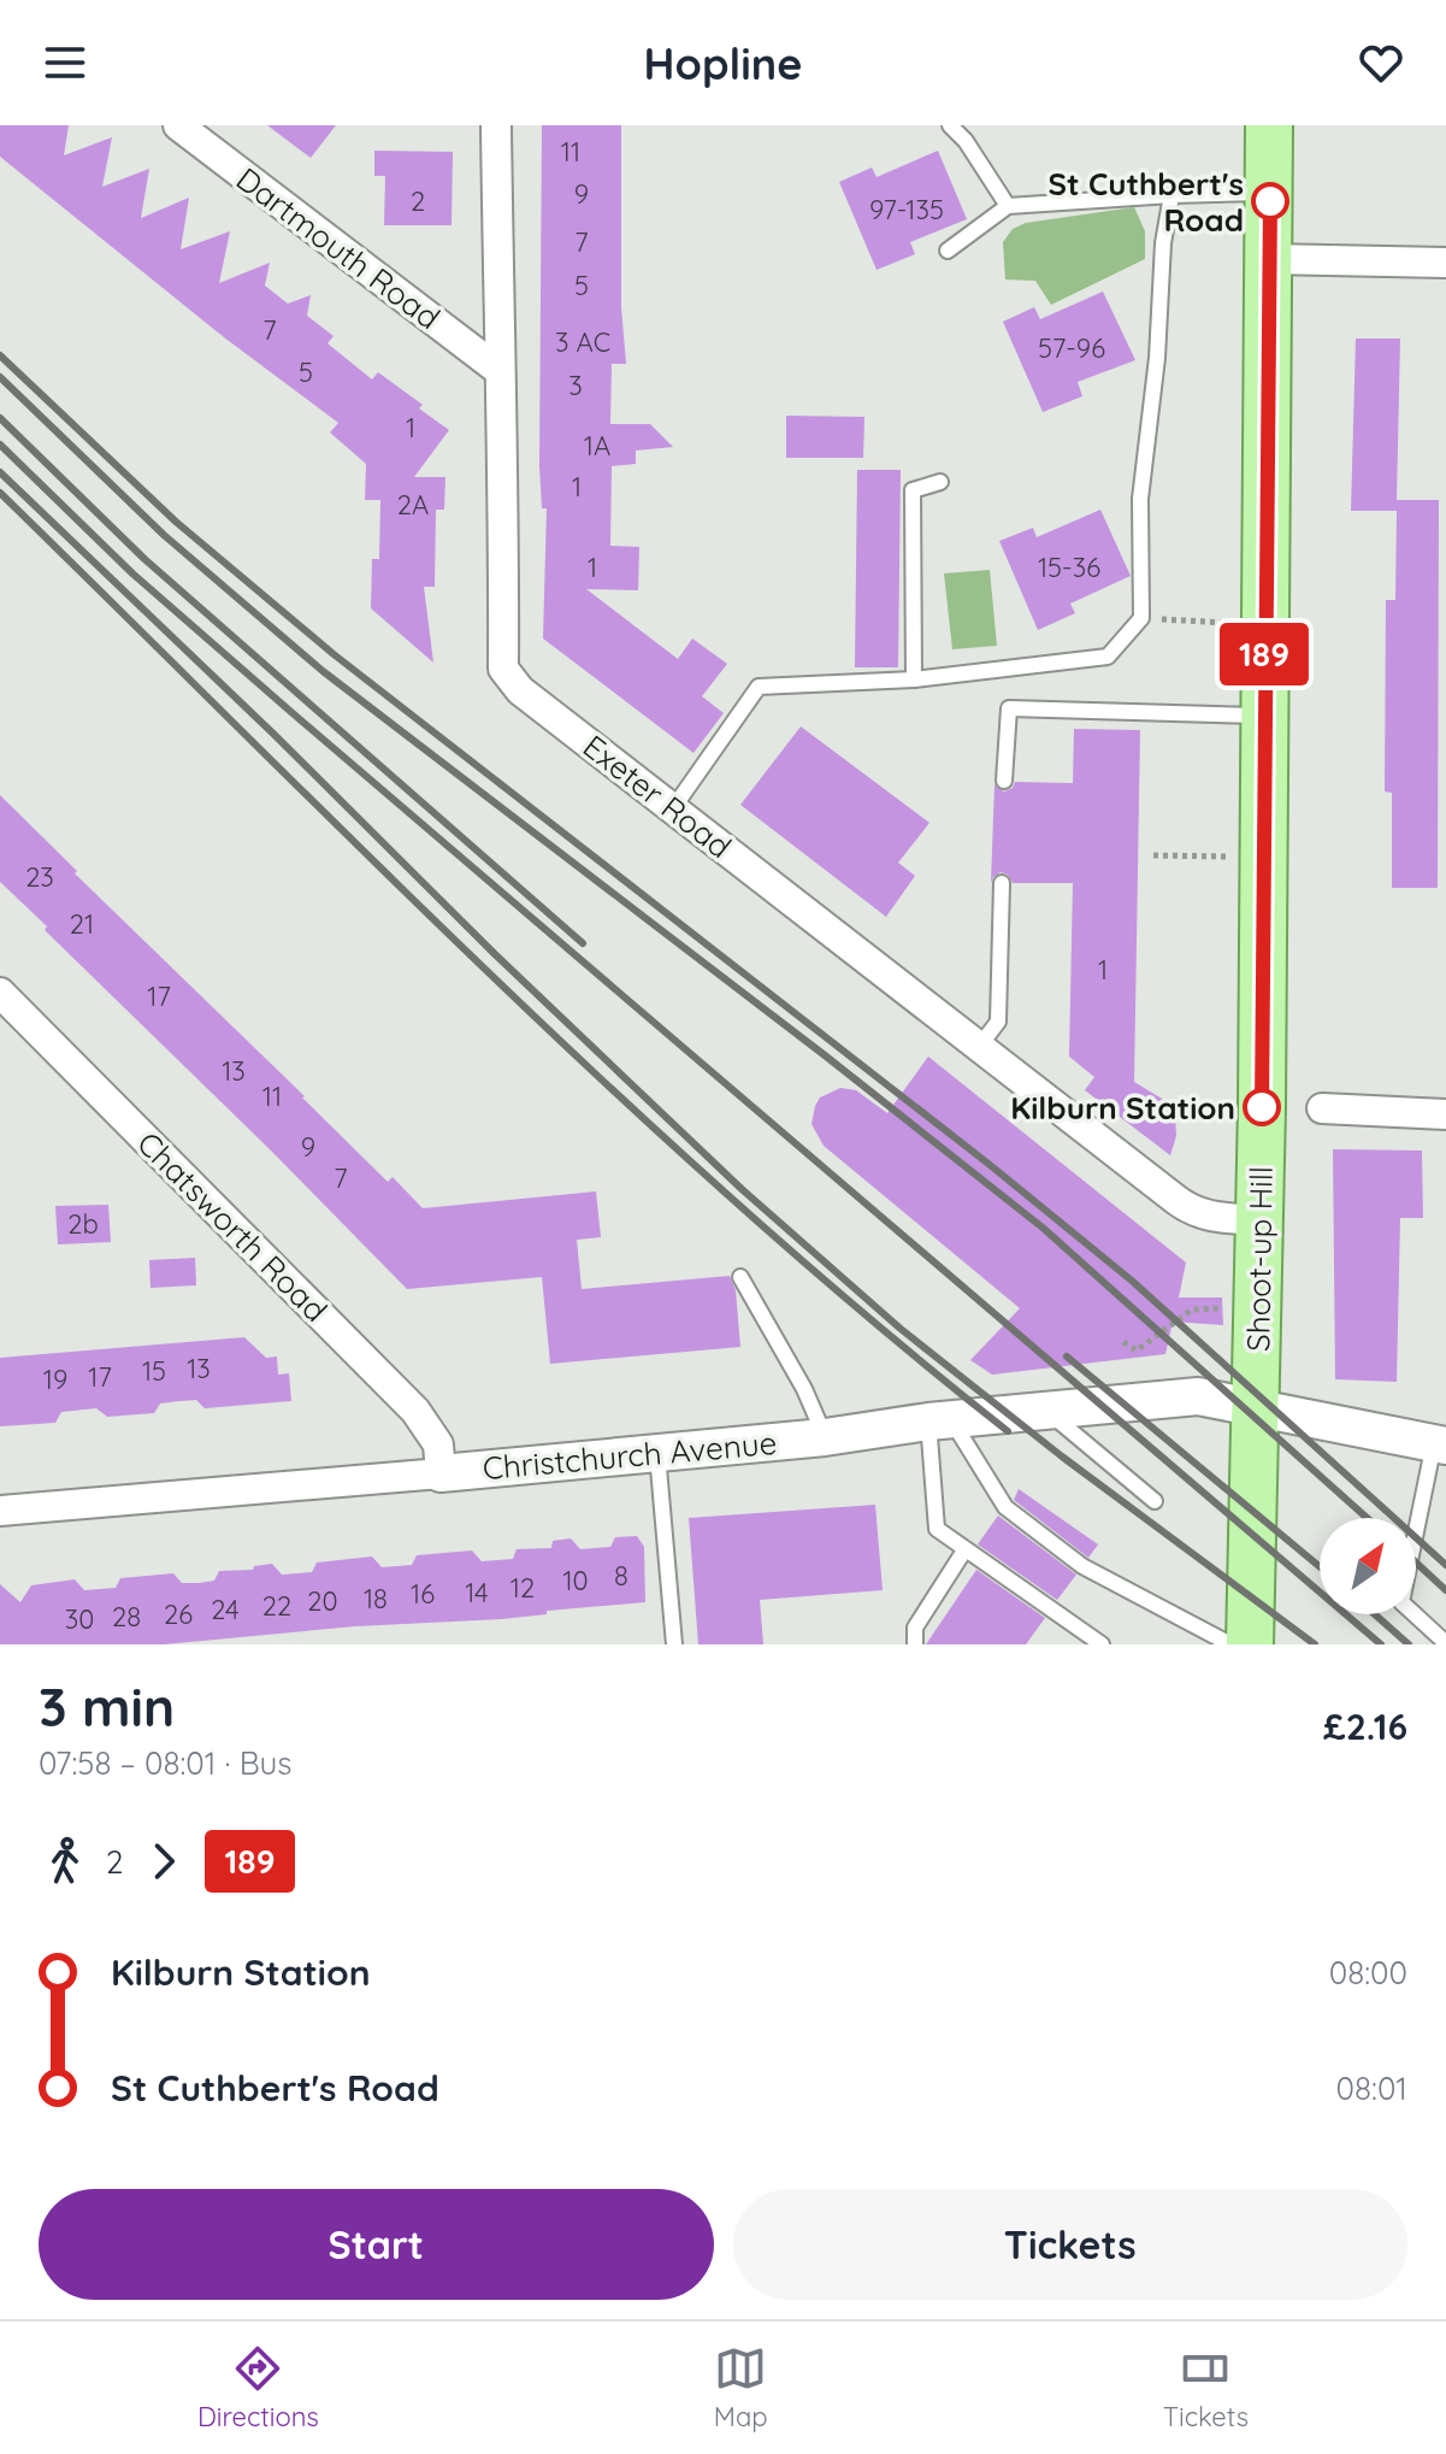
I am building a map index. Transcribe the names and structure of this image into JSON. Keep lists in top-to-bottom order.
{
  "streets": {
    "main road": ["Shoot-up Hill"],
    "street": [
      "Dartmouth Road",
      "Exeter Road",
      "Chatsworth Road",
      "Christchurch Avenue"
    ]
  },
  "crossings": [
    ["Dartmouth Road", "Exeter Road"],
    ["Exeter Road", "Shoot-up Hill"],
    ["Chatsworth Road", "Christchurch Avenue"],
    ["Shoot-up Hill", "Christchurch Avenue"]
  ],
  "places": ["St Cuthbert's Road", "Kilburn Station"],
  "lines": ["bus line 189"],
  "house_numbers": [
    "11",
    "9",
    "2",
    "97-135",
    "7",
    "5",
    "7",
    "3 AC",
    "57-96",
    "5",
    "3",
    "1",
    "1A",
    "1",
    "2A",
    "1",
    "15-36",
    "23",
    "21",
    "1",
    "17",
    "13",
    "11",
    "9",
    "7",
    "2b",
    "13",
    "15",
    "17",
    "19",
    "8",
    "10",
    "12",
    "14",
    "16",
    "18",
    "20",
    "22",
    "24",
    "26",
    "28",
    "30"
  ],
  "north": "top right",
  "page": {
    "header": "Hopline",
    "on_map": "189",
    "heading": ["3 min", "07:58 – 08:01 · Bus", "£2.16"],
    "legs": ["2", "189"],
    "list": [
      {
        "name": "Kilburn Station",
        "value": "08:00"
      },
      {
        "name": "St Cuthbert's Road",
        "value": "08:01"
      }
    ],
    "buttons": ["Start", "Tickets"],
    "tabs": ["Directions", "Map", "Tickets"]
  }
}
